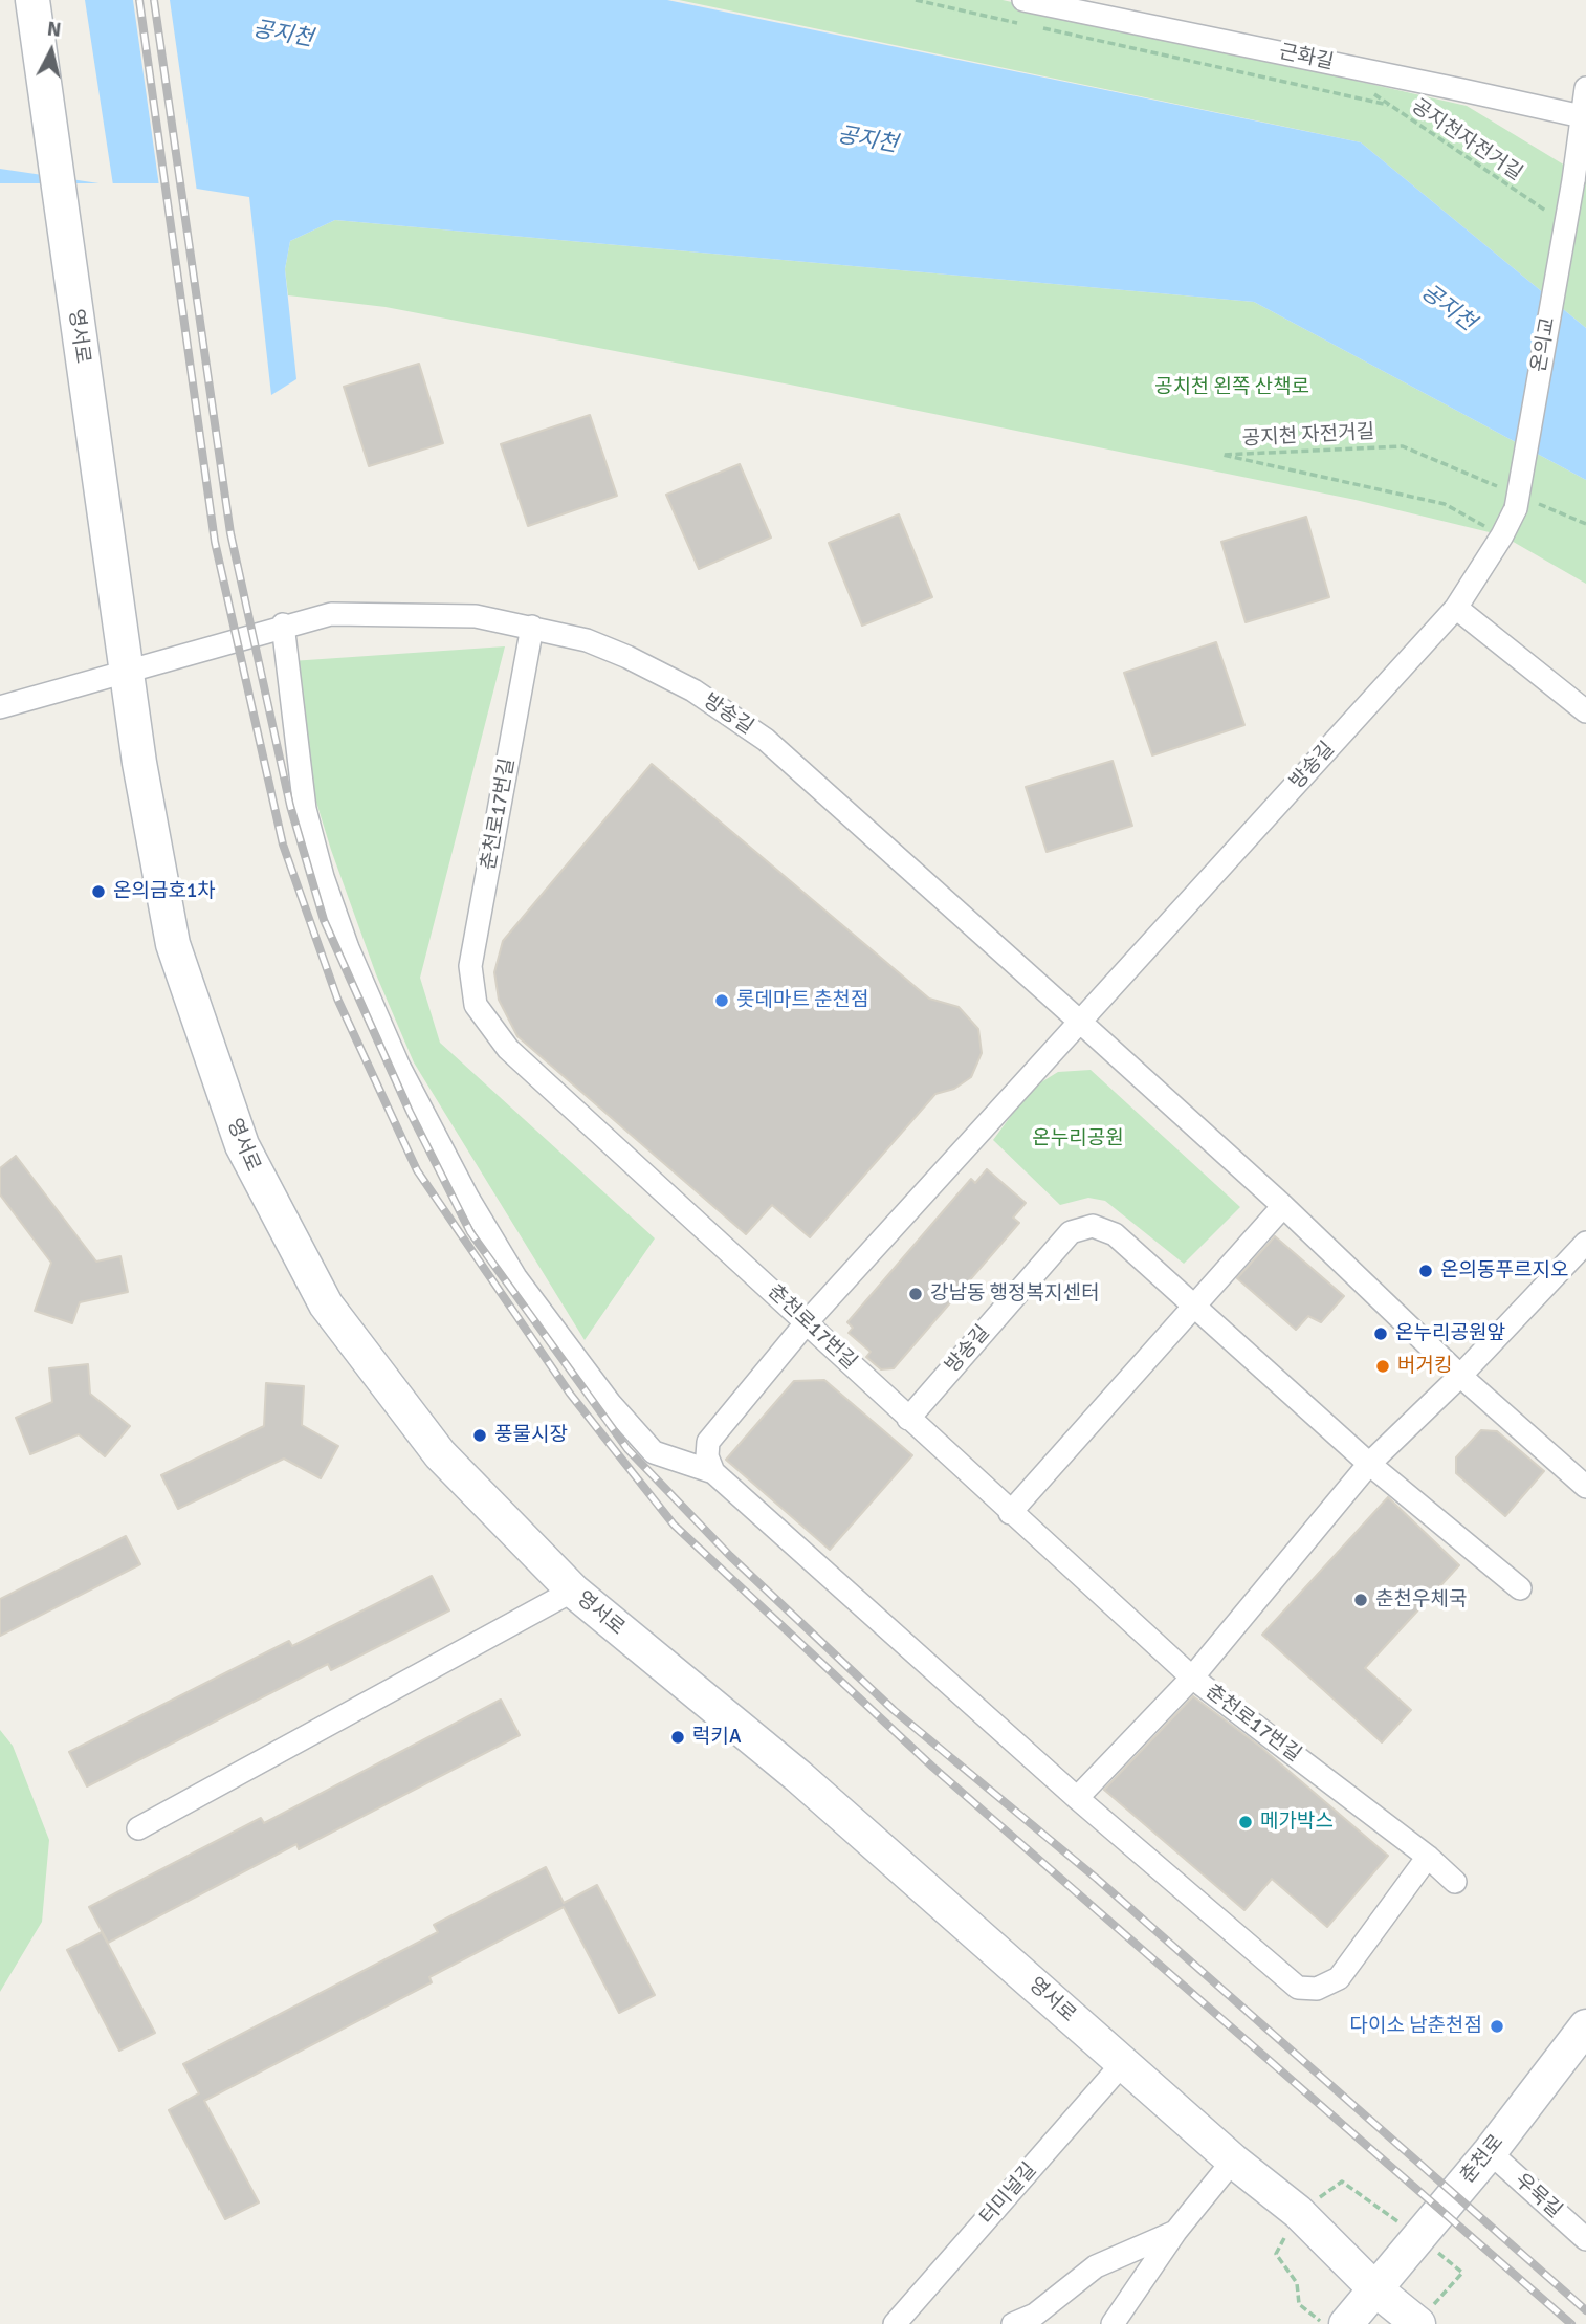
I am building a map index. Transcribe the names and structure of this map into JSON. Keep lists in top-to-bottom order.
{
  "streets": {
    "street": [
      "근화길",
      "영서로",
      "온의교",
      "방송길",
      "춘천로17번길",
      "춘천로",
      "터미널길",
      "우묵길"
    ],
    "path": ["공지천자전거길", "공지천 자전거길"]
  },
  "crossings": [
    ["근화길", "온의교"],
    ["영서로", "춘천로"],
    ["영서로", "터미널길"],
    ["온의교", "공지천 자전거길"],
    ["온의교", "방송길"],
    ["공지천 자전거길", "방송길"],
    ["방송길", "춘천로17번길"],
    ["춘천로", "우묵길"]
  ],
  "water": ["공지천"],
  "parks": ["공치천 왼쪽 산책로", "온누리공원"],
  "places": [
    "온의금호1차",
    "롯데마트 춘천점",
    "온의동푸르지오",
    "강남동 행정복지센터",
    "온누리공원앞",
    "버거킹",
    "풍물시장",
    "춘천우체국",
    "럭키A",
    "메가박스",
    "다이소 남춘천점"
  ],
  "north": "top"
}
